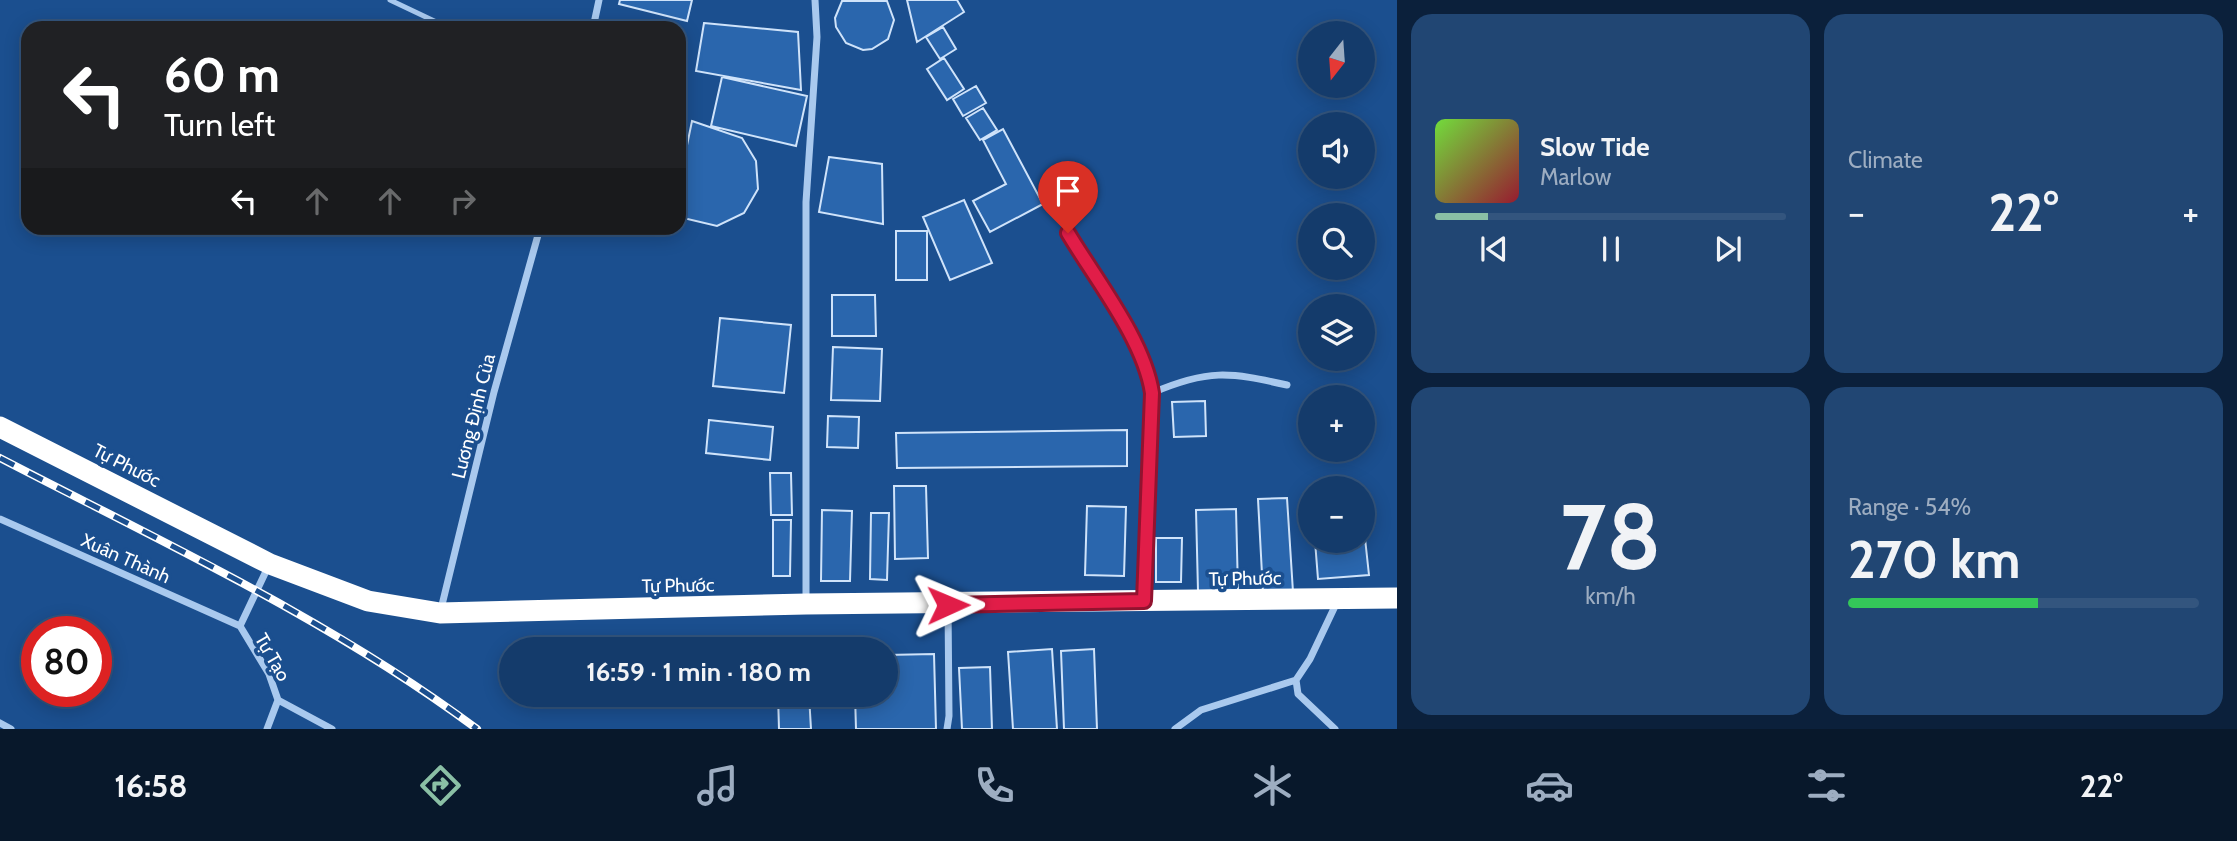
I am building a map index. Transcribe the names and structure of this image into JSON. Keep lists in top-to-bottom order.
{
  "streets": {
    "highway": ["Tự Phước"],
    "street": ["Lương Định Của", "Xuân Thành", "Tự Tạo"]
  },
  "crossings": [
    ["Lương Định Của", "Tự Phước"],
    ["Tự Phước", "Tự Tạo"],
    ["Xuân Thành", "Tự Tạo"]
  ],
  "north": "bottom",
  "page": {
    "tile": [
      "Climate",
      ["78", "km/h"],
      ["Range · 54%", "270 km"]
    ],
    "map_buttons": ["+", "−"],
    "turn": ["60 m", "Turn left"],
    "song": ["Slow Tide", "Marlow"],
    "heat": ["−", "22°", "+"],
    "limit": "80",
    "trip": "16:59 · 1 min · 180 m",
    "tabs": ["16:58", "22°"]
  }
}
